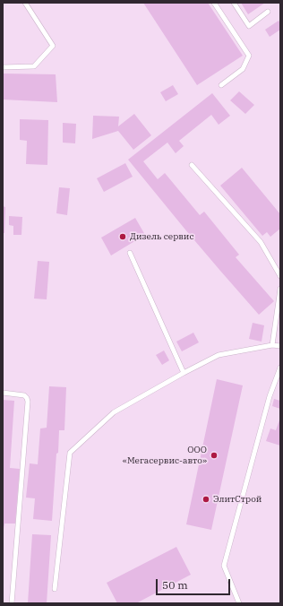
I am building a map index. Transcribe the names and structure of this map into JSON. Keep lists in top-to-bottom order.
{
  "places": ["Дизель сервис", "ООО «Мегасервис-авто»", "ЭлитСтрой"],
  "scale_bar": "50 m"
}
